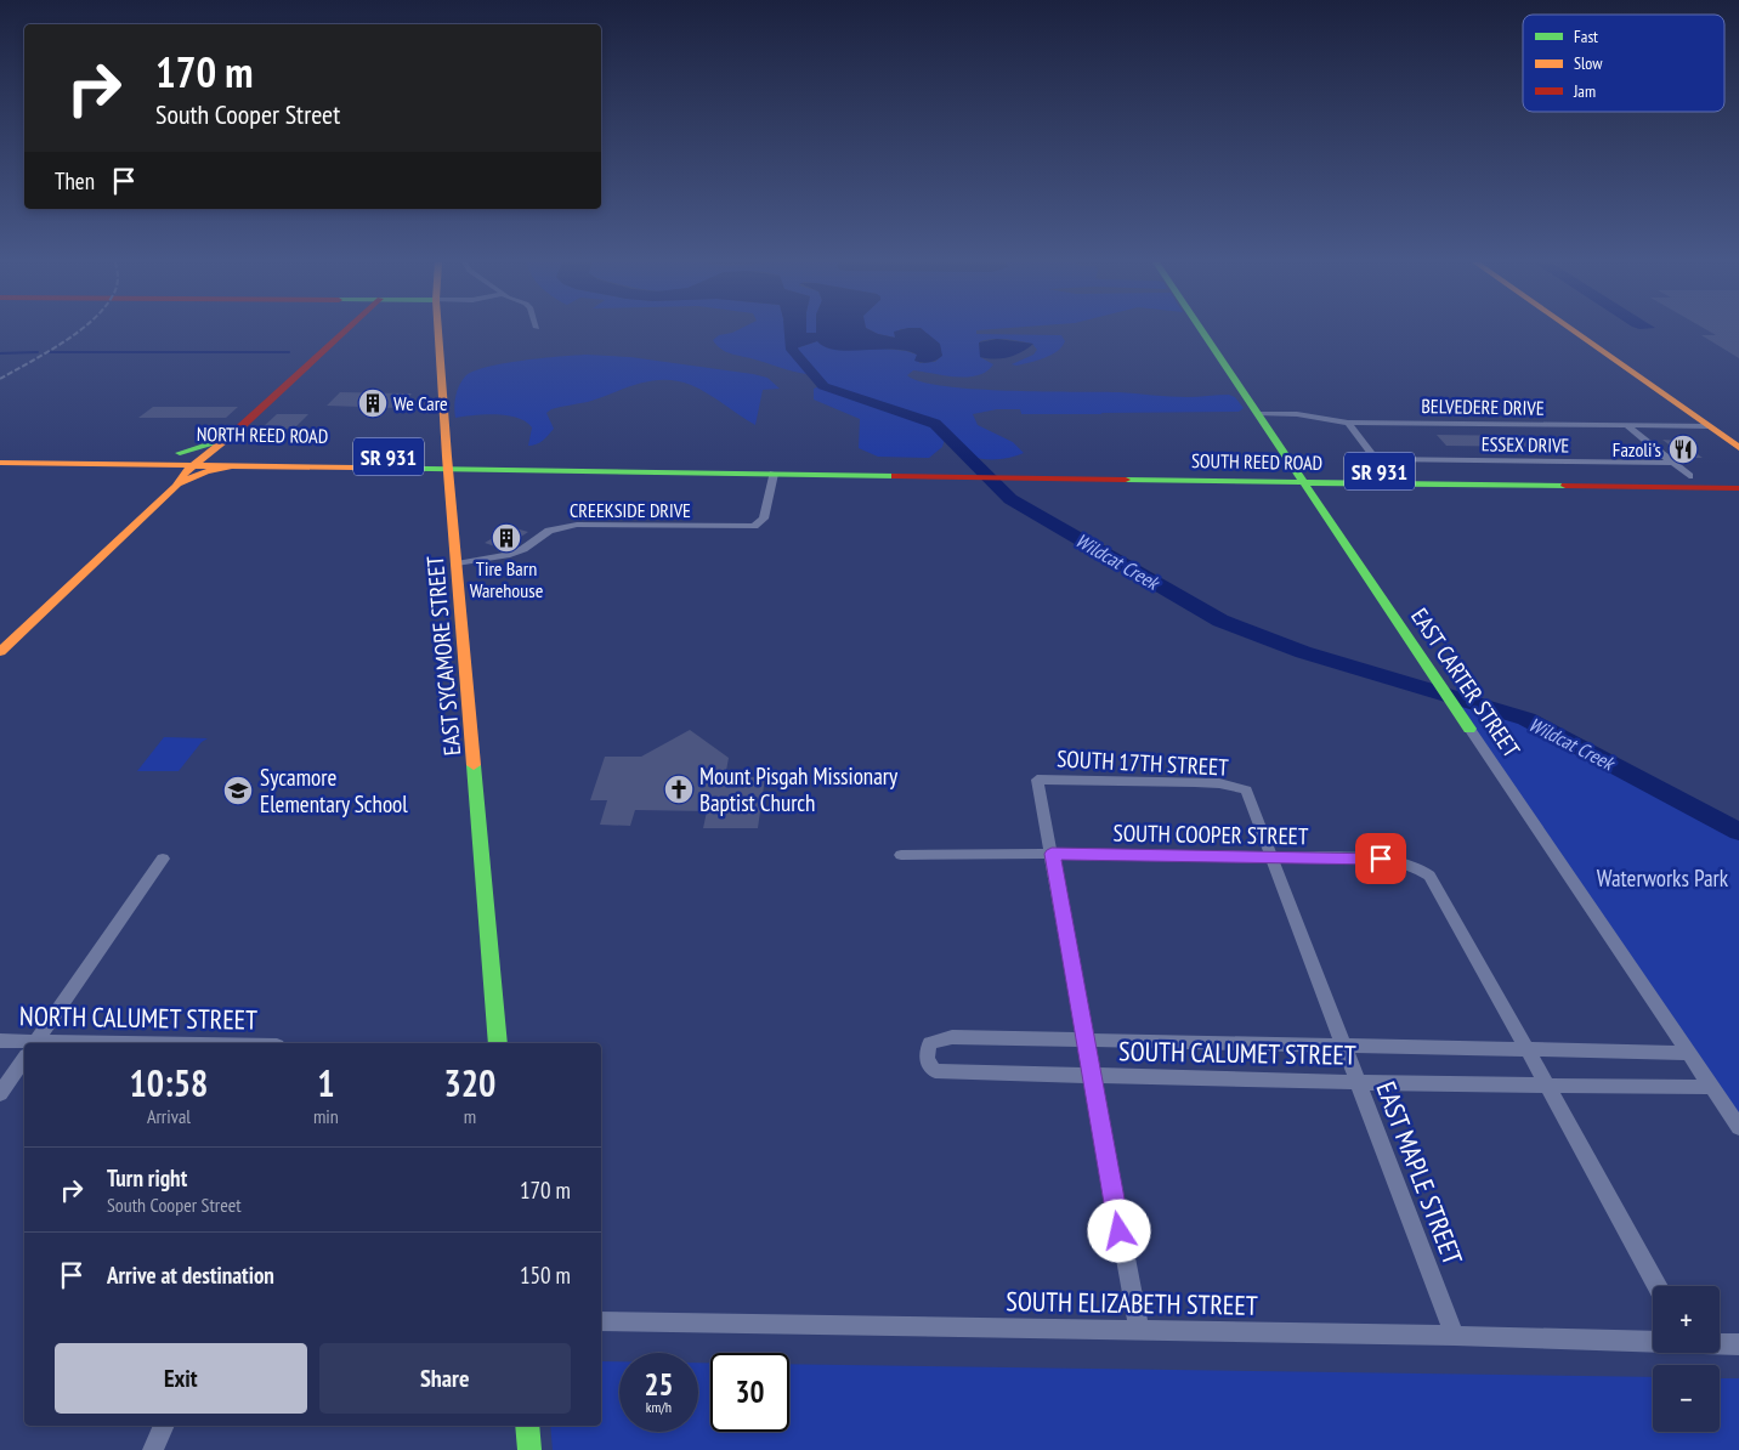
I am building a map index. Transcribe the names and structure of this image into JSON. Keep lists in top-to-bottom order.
{
  "streets": {
    "main road": [
      "NORTH REED ROAD",
      "SR 931",
      "SOUTH REED ROAD",
      "EAST SYCAMORE STREET",
      "EAST CARTER STREET"
    ],
    "street": [
      "BELVEDERE DRIVE",
      "ESSEX DRIVE",
      "CREEKSIDE DRIVE",
      "SOUTH 17TH STREET",
      "SOUTH COOPER STREET",
      "NORTH CALUMET STREET",
      "SOUTH CALUMET STREET",
      "EAST MAPLE STREET",
      "SOUTH ELIZABETH STREET"
    ]
  },
  "crossings": [
    ["BELVEDERE DRIVE", "EAST CARTER STREET"],
    ["NORTH REED ROAD", "SOUTH REED ROAD"],
    ["NORTH REED ROAD", "CREEKSIDE DRIVE"],
    ["NORTH REED ROAD", "EAST SYCAMORE STREET"],
    ["SOUTH REED ROAD", "CREEKSIDE DRIVE"],
    ["SOUTH REED ROAD", "EAST CARTER STREET"],
    ["CREEKSIDE DRIVE", "EAST SYCAMORE STREET"],
    ["EAST CARTER STREET", "SOUTH CALUMET STREET"],
    ["SOUTH 17TH STREET", "SOUTH COOPER STREET"],
    ["SOUTH 17TH STREET", "EAST MAPLE STREET"],
    ["SOUTH COOPER STREET", "SOUTH CALUMET STREET"],
    ["SOUTH COOPER STREET", "EAST MAPLE STREET"],
    ["SOUTH CALUMET STREET", "EAST MAPLE STREET"],
    ["EAST MAPLE STREET", "SOUTH ELIZABETH STREET"]
  ],
  "water": ["Wildcat Creek"],
  "parks": ["Waterworks Park"],
  "places": {
    "building": ["We Care", "Tire Barn Warehouse"],
    "restaurant": ["Fazoli's"],
    "church": ["Mount Pisgah Missionary Baptist Church"],
    "school or university": ["Sycamore Elementary School"]
  },
  "legend": ["Fast", "Slow", "Jam"],
  "page": {
    "turn": ["170 m", "South Cooper Street"],
    "then": "Then",
    "eta": [
      "10:58",
      "Arrival",
      "1",
      "min",
      "320",
      "m"
    ],
    "list": [
      {
        "name": "Turn right",
        "note": "South Cooper Street",
        "value": "170 m"
      },
      {
        "name": "Arrive at destination",
        "value": "150 m"
      }
    ],
    "map_buttons": ["+", "−"],
    "buttons": ["Exit", "Share"],
    "speed": "25 km/h",
    "limit": "30"
  }
}
